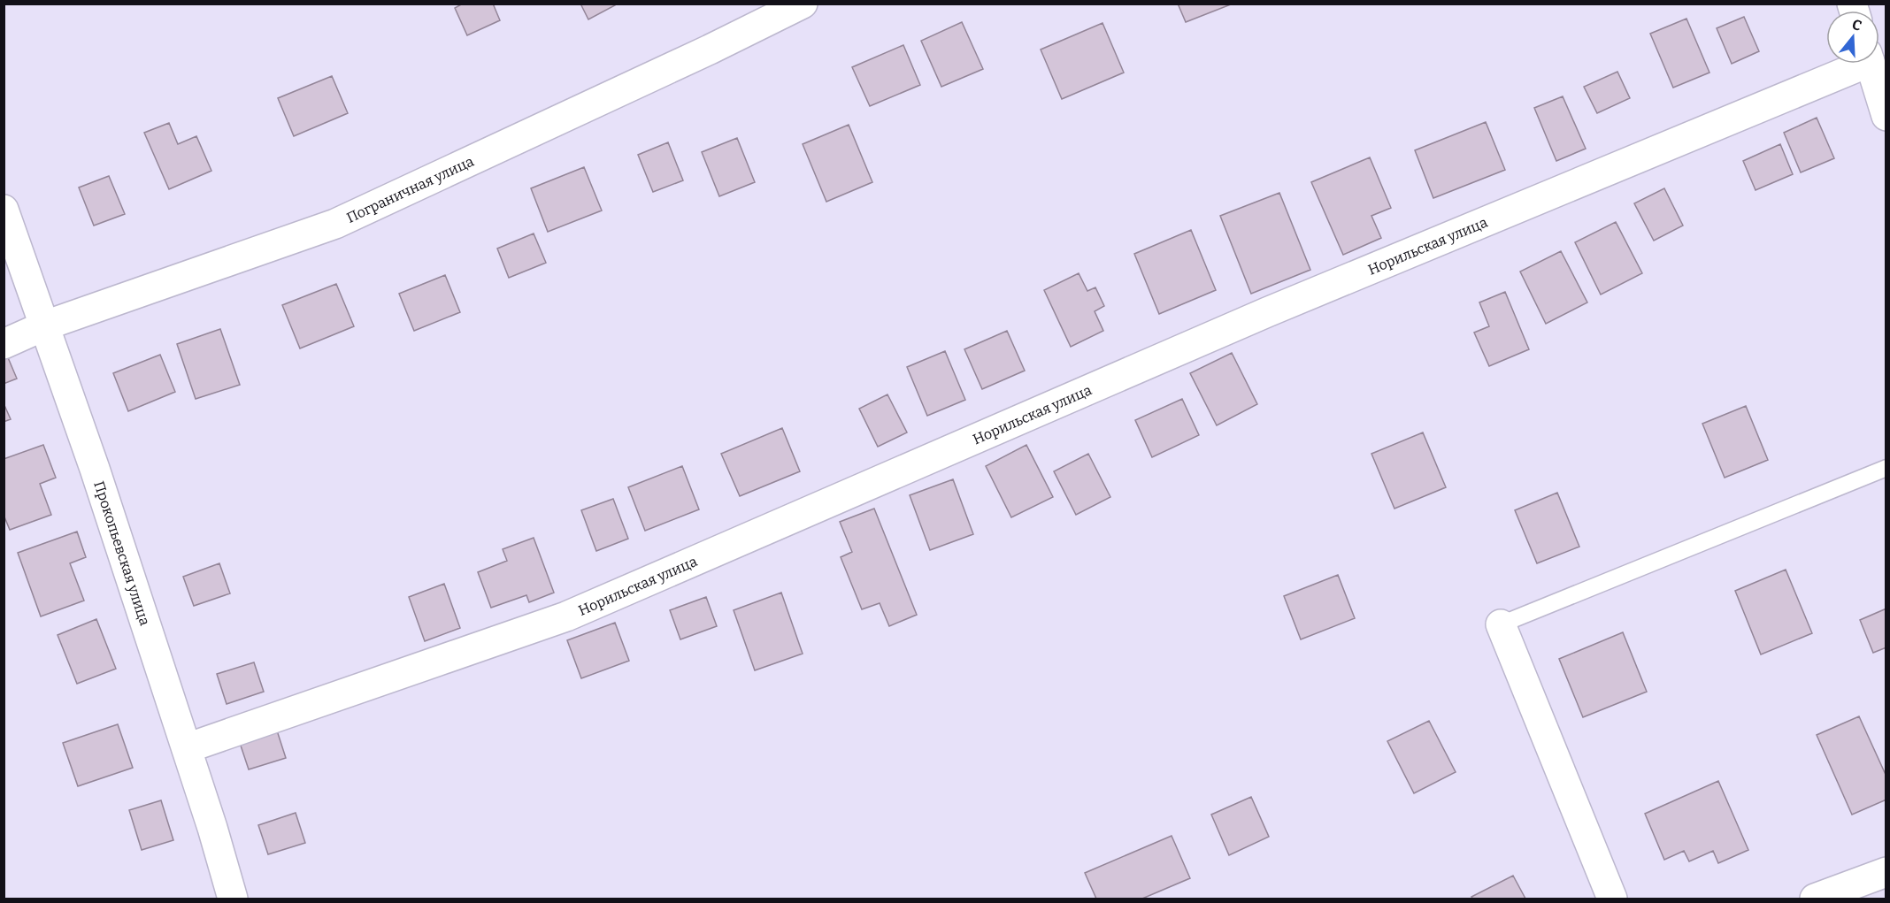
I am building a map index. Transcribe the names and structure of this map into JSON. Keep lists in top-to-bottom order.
{
  "streets": {
    "street": ["Пограничная улица", "Норильская улица", "Прокопьевская улица"]
  },
  "crossings": [
    ["Пограничная улица", "Прокопьевская улица"],
    ["Норильская улица", "Прокопьевская улица"]
  ],
  "north": "top"
}
